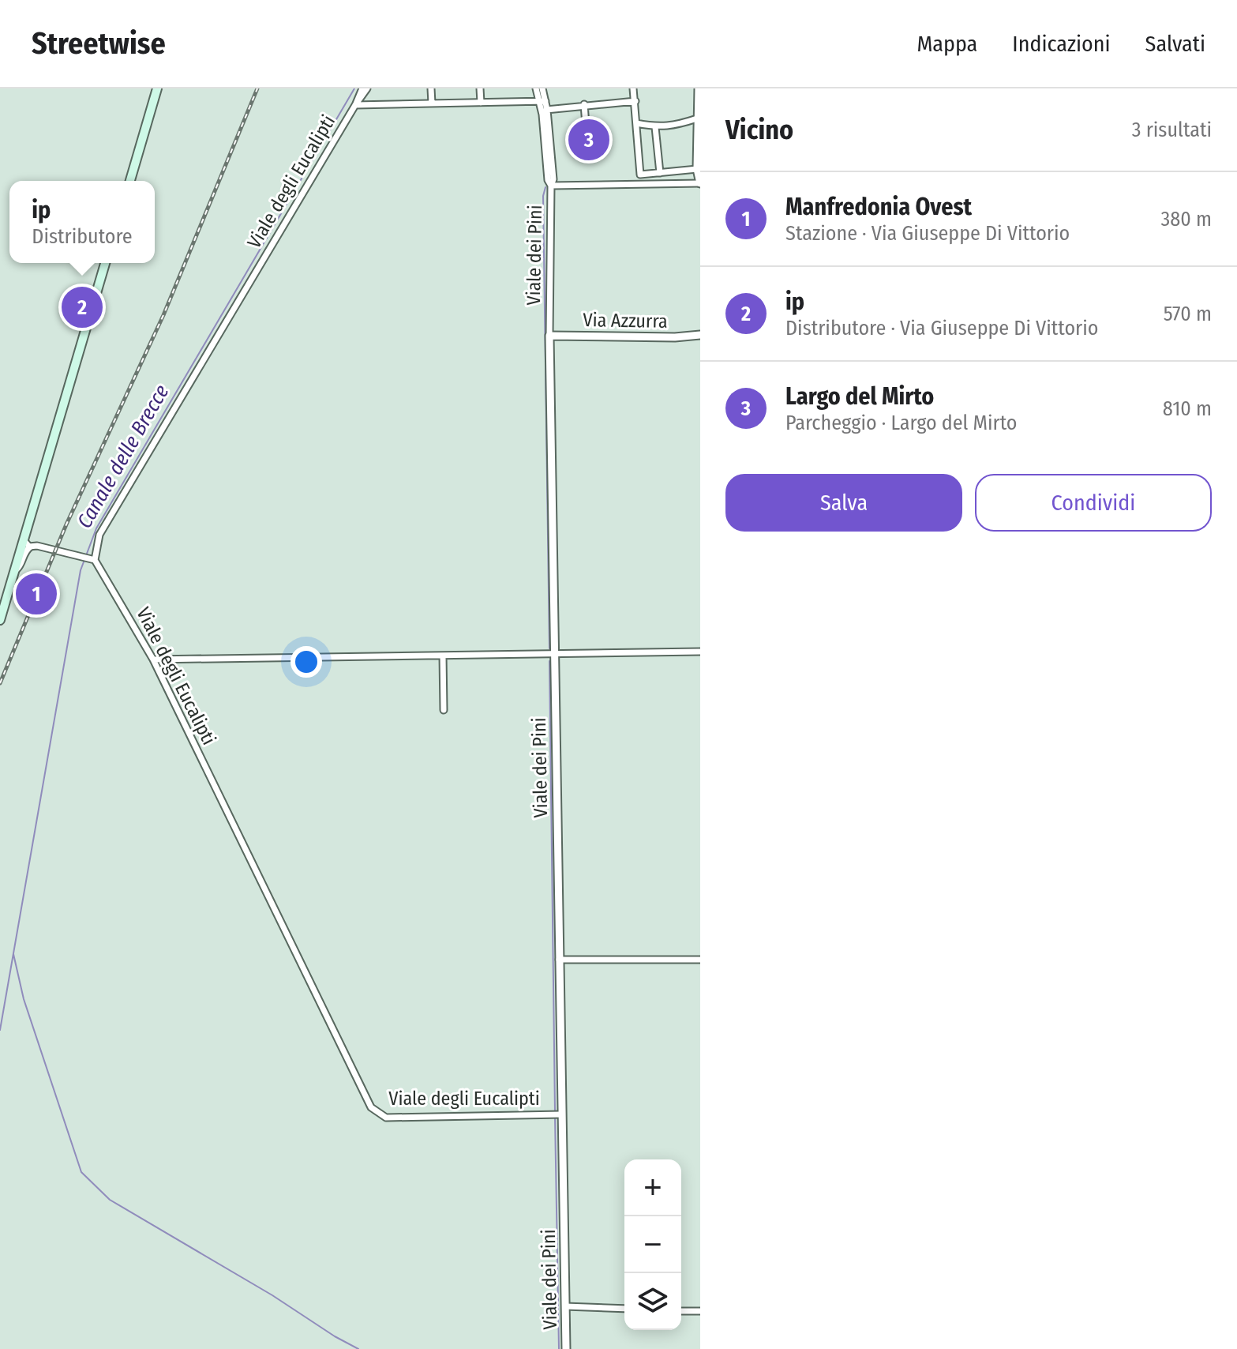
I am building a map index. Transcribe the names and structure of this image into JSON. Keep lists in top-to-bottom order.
{
  "streets": {
    "street": ["Viale degli Eucalipti", "Viale dei Pini", "Via Azzurra"]
  },
  "crossings": [
    ["Viale degli Eucalipti", "Viale dei Pini"],
    ["Viale dei Pini", "Via Azzurra"]
  ],
  "water": ["Canale delle Brecce"],
  "page": {
    "header": "Streetwise",
    "nav": ["Mappa", "Indicazioni", "Salvati"],
    "heading": ["Vicino", "3 risultati"],
    "pins": ["3", "2", "1"],
    "list": [
      {
        "mark": "1",
        "name": "Manfredonia Ovest",
        "note": "Stazione · Via Giuseppe Di Vittorio",
        "value": "380 m"
      },
      {
        "mark": "2",
        "name": "ip",
        "note": "Distributore · Via Giuseppe Di Vittorio",
        "value": "570 m"
      },
      {
        "mark": "3",
        "name": "Largo del Mirto",
        "note": "Parcheggio · Largo del Mirto",
        "value": "810 m"
      }
    ],
    "popup": ["ip", "Distributore"],
    "buttons": ["Salva", "Condividi"],
    "map_buttons": ["+", "−"]
  }
}
